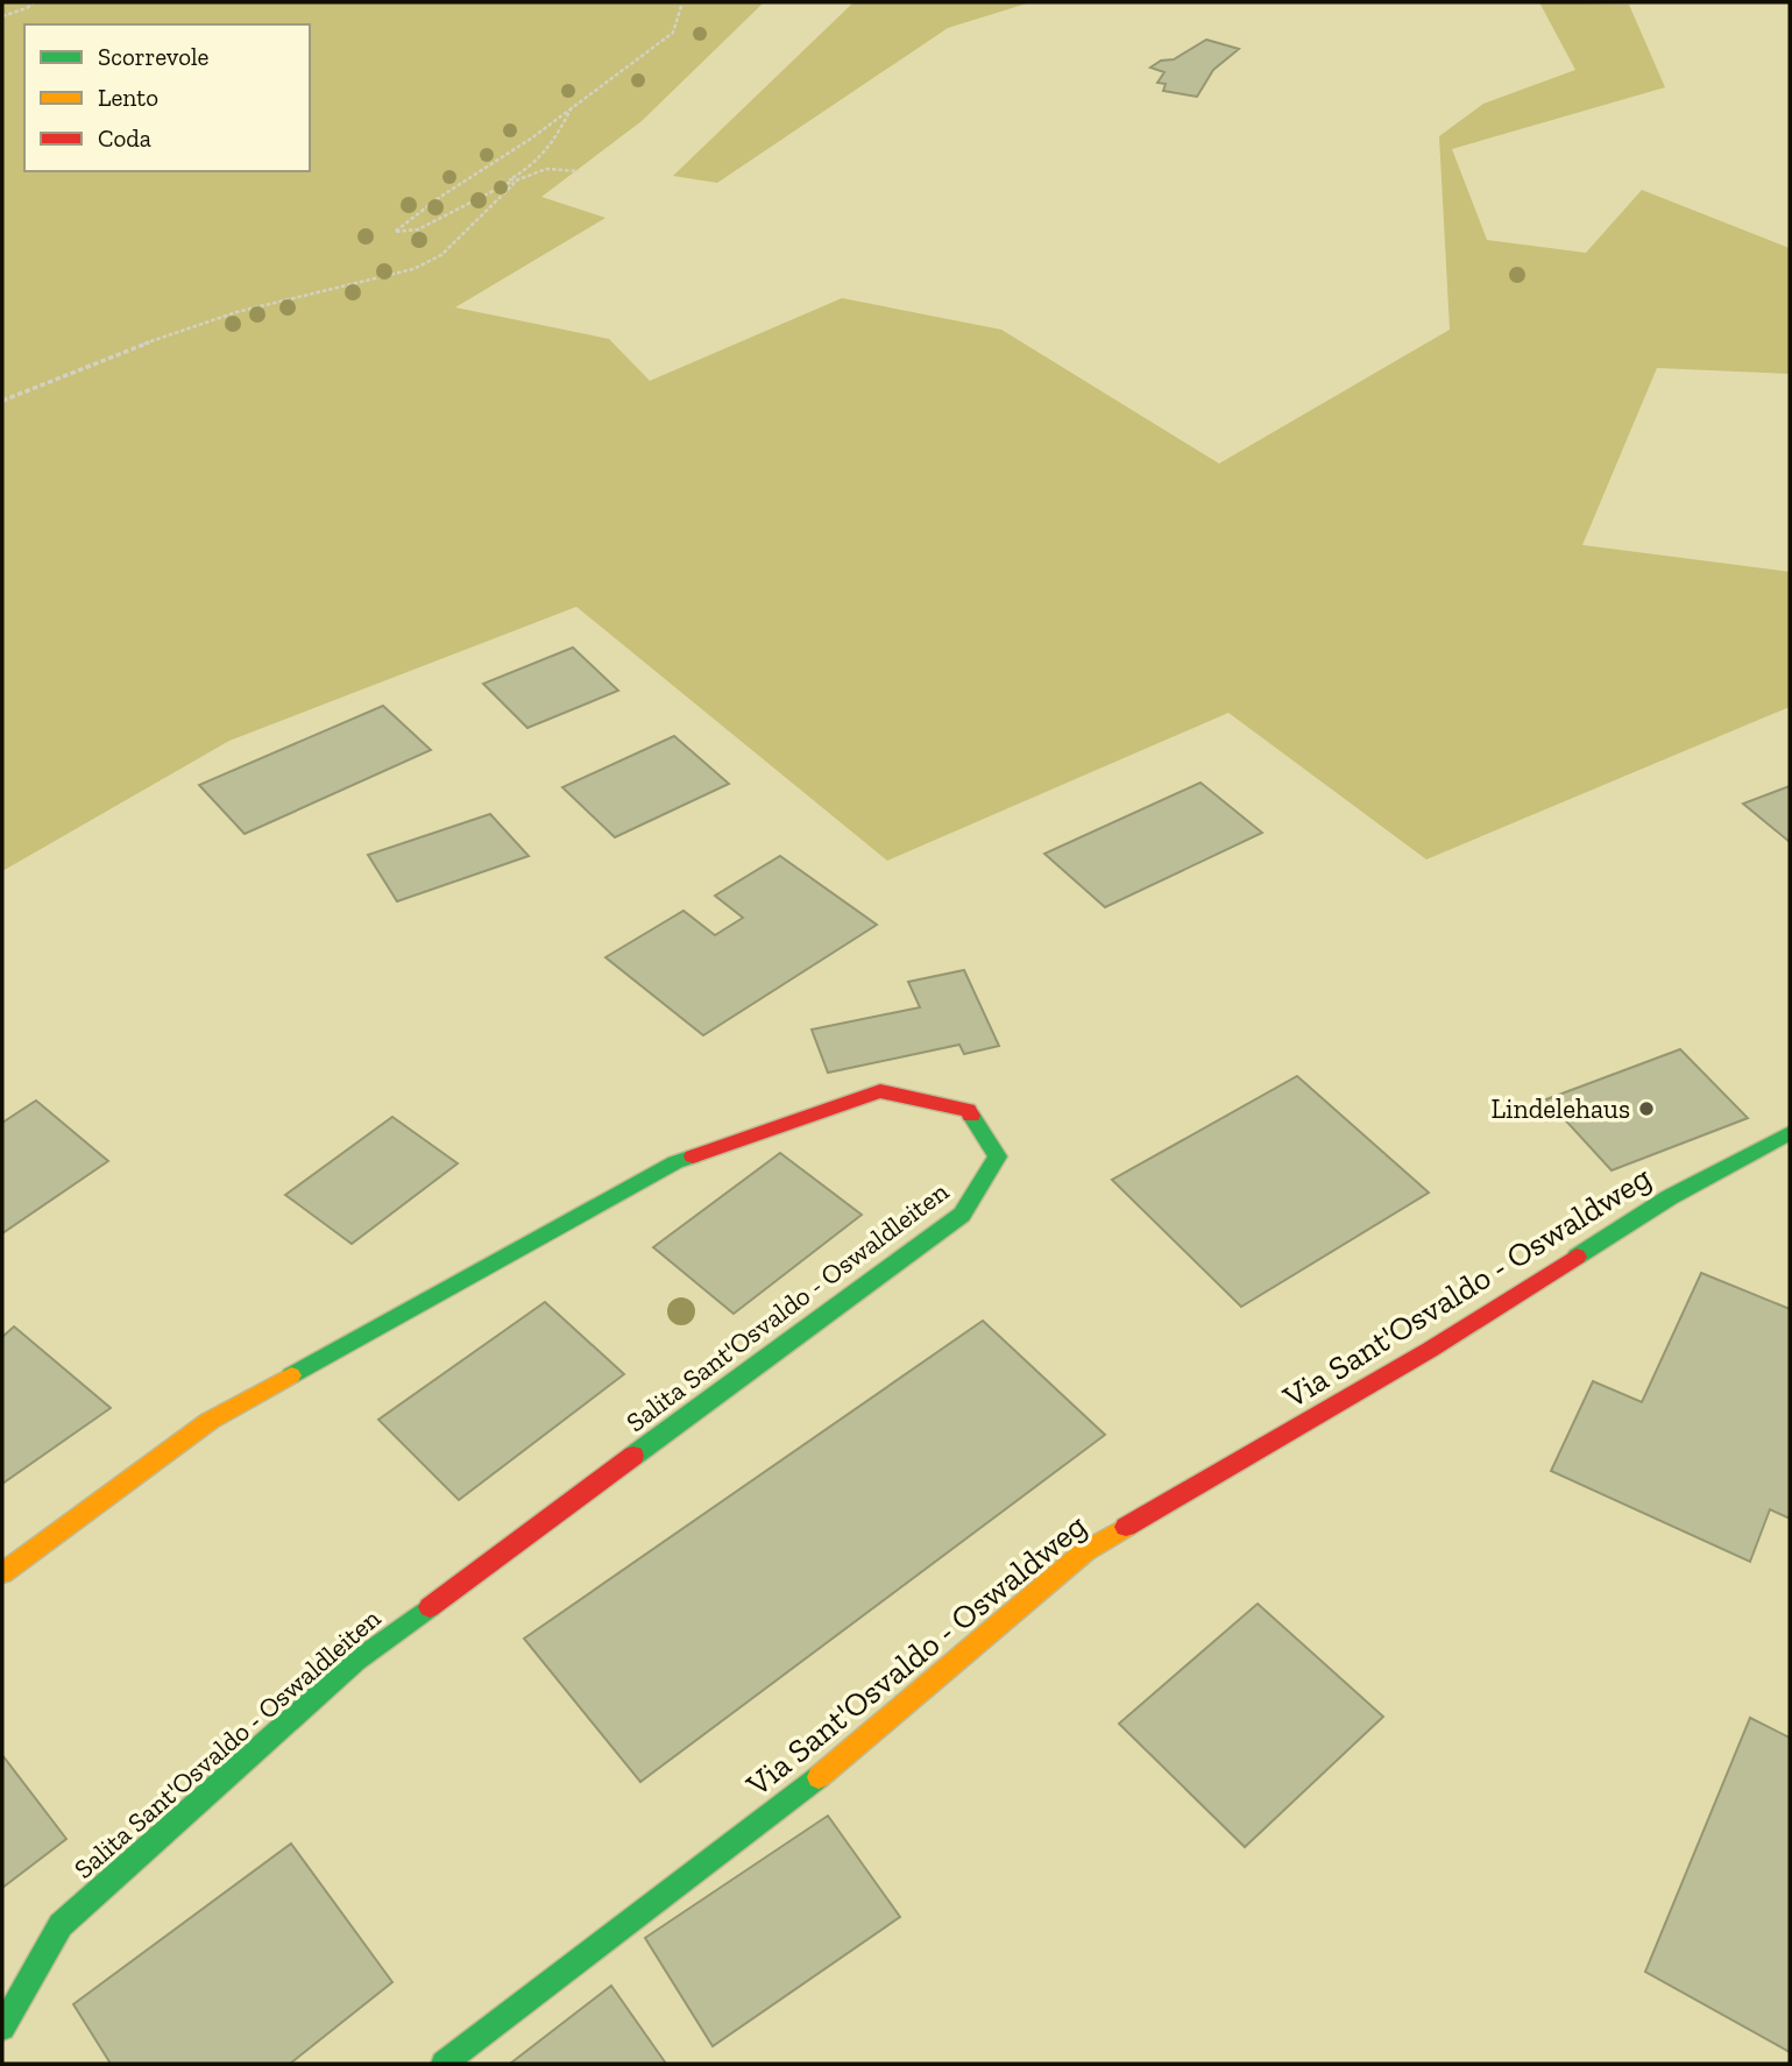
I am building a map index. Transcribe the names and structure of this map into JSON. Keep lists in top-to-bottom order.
{
  "streets": {
    "street": ["Via Sant'Osvaldo - Oswaldweg", "Salita Sant'Osvaldo - Oswaldleiten"]
  },
  "places": ["Lindelehaus"],
  "legend": ["Scorrevole", "Lento", "Coda"]
}
